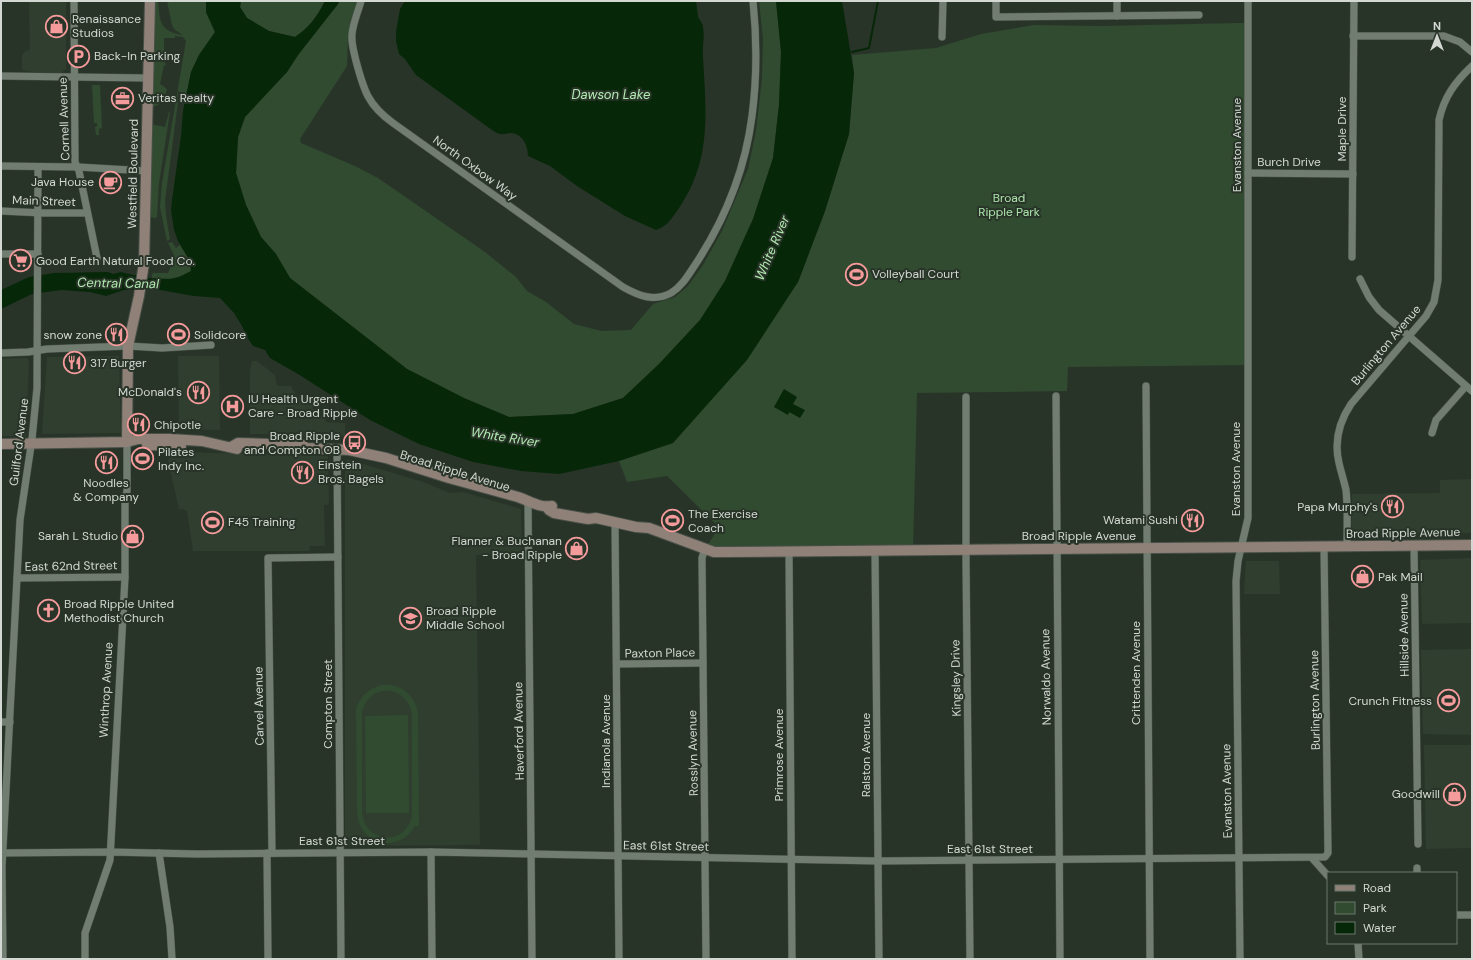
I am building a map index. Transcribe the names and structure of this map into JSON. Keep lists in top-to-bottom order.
{
  "streets": {
    "street": [
      "Cornell Avenue",
      "Maple Drive",
      "Evanston Avenue",
      "Burch Drive",
      "North Oxbow Way",
      "Westfield Boulevard",
      "Main Street",
      "Burlington Avenue",
      "Guilford Avenue",
      "Broad Ripple Avenue",
      "East 62nd Street",
      "Hillside Avenue",
      "Paxton Place",
      "Crittenden Avenue",
      "Norwaldo Avenue",
      "Kingsley Drive",
      "Winthrop Avenue",
      "Compton Street",
      "Carvel Avenue",
      "Haverford Avenue",
      "Indianola Avenue",
      "Rosslyn Avenue",
      "Primrose Avenue",
      "Ralston Avenue",
      "East 61st Street"
    ]
  },
  "crossings": [
    ["Cornell Avenue", "Main Street"],
    ["Maple Drive", "Burch Drive"],
    ["Evanston Avenue", "Burch Drive"],
    ["Evanston Avenue", "Broad Ripple Avenue"],
    ["Evanston Avenue", "East 61st Street"],
    ["Westfield Boulevard", "Winthrop Avenue"],
    ["Main Street", "Guilford Avenue"],
    ["Burlington Avenue", "Broad Ripple Avenue"],
    ["Burlington Avenue", "East 61st Street"],
    ["Guilford Avenue", "Broad Ripple Avenue"],
    ["Guilford Avenue", "East 62nd Street"],
    ["Guilford Avenue", "East 61st Street"],
    ["Broad Ripple Avenue", "Hillside Avenue"],
    ["Broad Ripple Avenue", "Crittenden Avenue"],
    ["Broad Ripple Avenue", "Norwaldo Avenue"],
    ["Broad Ripple Avenue", "Kingsley Drive"],
    ["Broad Ripple Avenue", "Winthrop Avenue"],
    ["Broad Ripple Avenue", "Compton Street"],
    ["Broad Ripple Avenue", "Haverford Avenue"],
    ["Broad Ripple Avenue", "Indianola Avenue"],
    ["Broad Ripple Avenue", "Rosslyn Avenue"],
    ["Broad Ripple Avenue", "Primrose Avenue"],
    ["Broad Ripple Avenue", "Ralston Avenue"],
    ["East 62nd Street", "Winthrop Avenue"],
    ["Paxton Place", "Indianola Avenue"],
    ["Paxton Place", "Rosslyn Avenue"],
    ["Crittenden Avenue", "East 61st Street"],
    ["Norwaldo Avenue", "East 61st Street"],
    ["Kingsley Drive", "East 61st Street"],
    ["Winthrop Avenue", "East 61st Street"],
    ["Compton Street", "Carvel Avenue"],
    ["Compton Street", "East 61st Street"],
    ["Carvel Avenue", "East 61st Street"],
    ["Haverford Avenue", "East 61st Street"],
    ["Indianola Avenue", "East 61st Street"],
    ["Rosslyn Avenue", "East 61st Street"],
    ["Primrose Avenue", "East 61st Street"],
    ["Ralston Avenue", "East 61st Street"]
  ],
  "water": ["Dawson Lake", "White River", "Central Canal"],
  "parks": ["Broad Ripple Park"],
  "places": {
    "shop": [
      "Renaissance Studios",
      "Sarah L Studio",
      "Flanner & Buchanan - Broad Ripple",
      "Pak Mail",
      "Goodwill"
    ],
    "parking": ["Back-In Parking"],
    "office": ["Veritas Realty"],
    "cafe": ["Java House"],
    "supermarket": ["Good Earth Natural Food Co."],
    "sports": [
      "Volleyball Court",
      "Solidcore",
      "Pilates Indy Inc.",
      "The Exercise Coach",
      "F45 Training",
      "Crunch Fitness"
    ],
    "restaurant": [
      "snow zone",
      "317 Burger",
      "McDonald's",
      "Chipotle",
      "Noodles & Company",
      "Einstein Bros. Bagels",
      "Papa Murphy's",
      "Watami Sushi"
    ],
    "hospital": ["IU Health Urgent Care - Broad Ripple"],
    "bus stop": ["Broad Ripple and Compton OB"],
    "church": ["Broad Ripple United Methodist Church"],
    "school or university": ["Broad Ripple Middle School"]
  },
  "legend": ["Road", "Park", "Water"],
  "north": "top"
}
